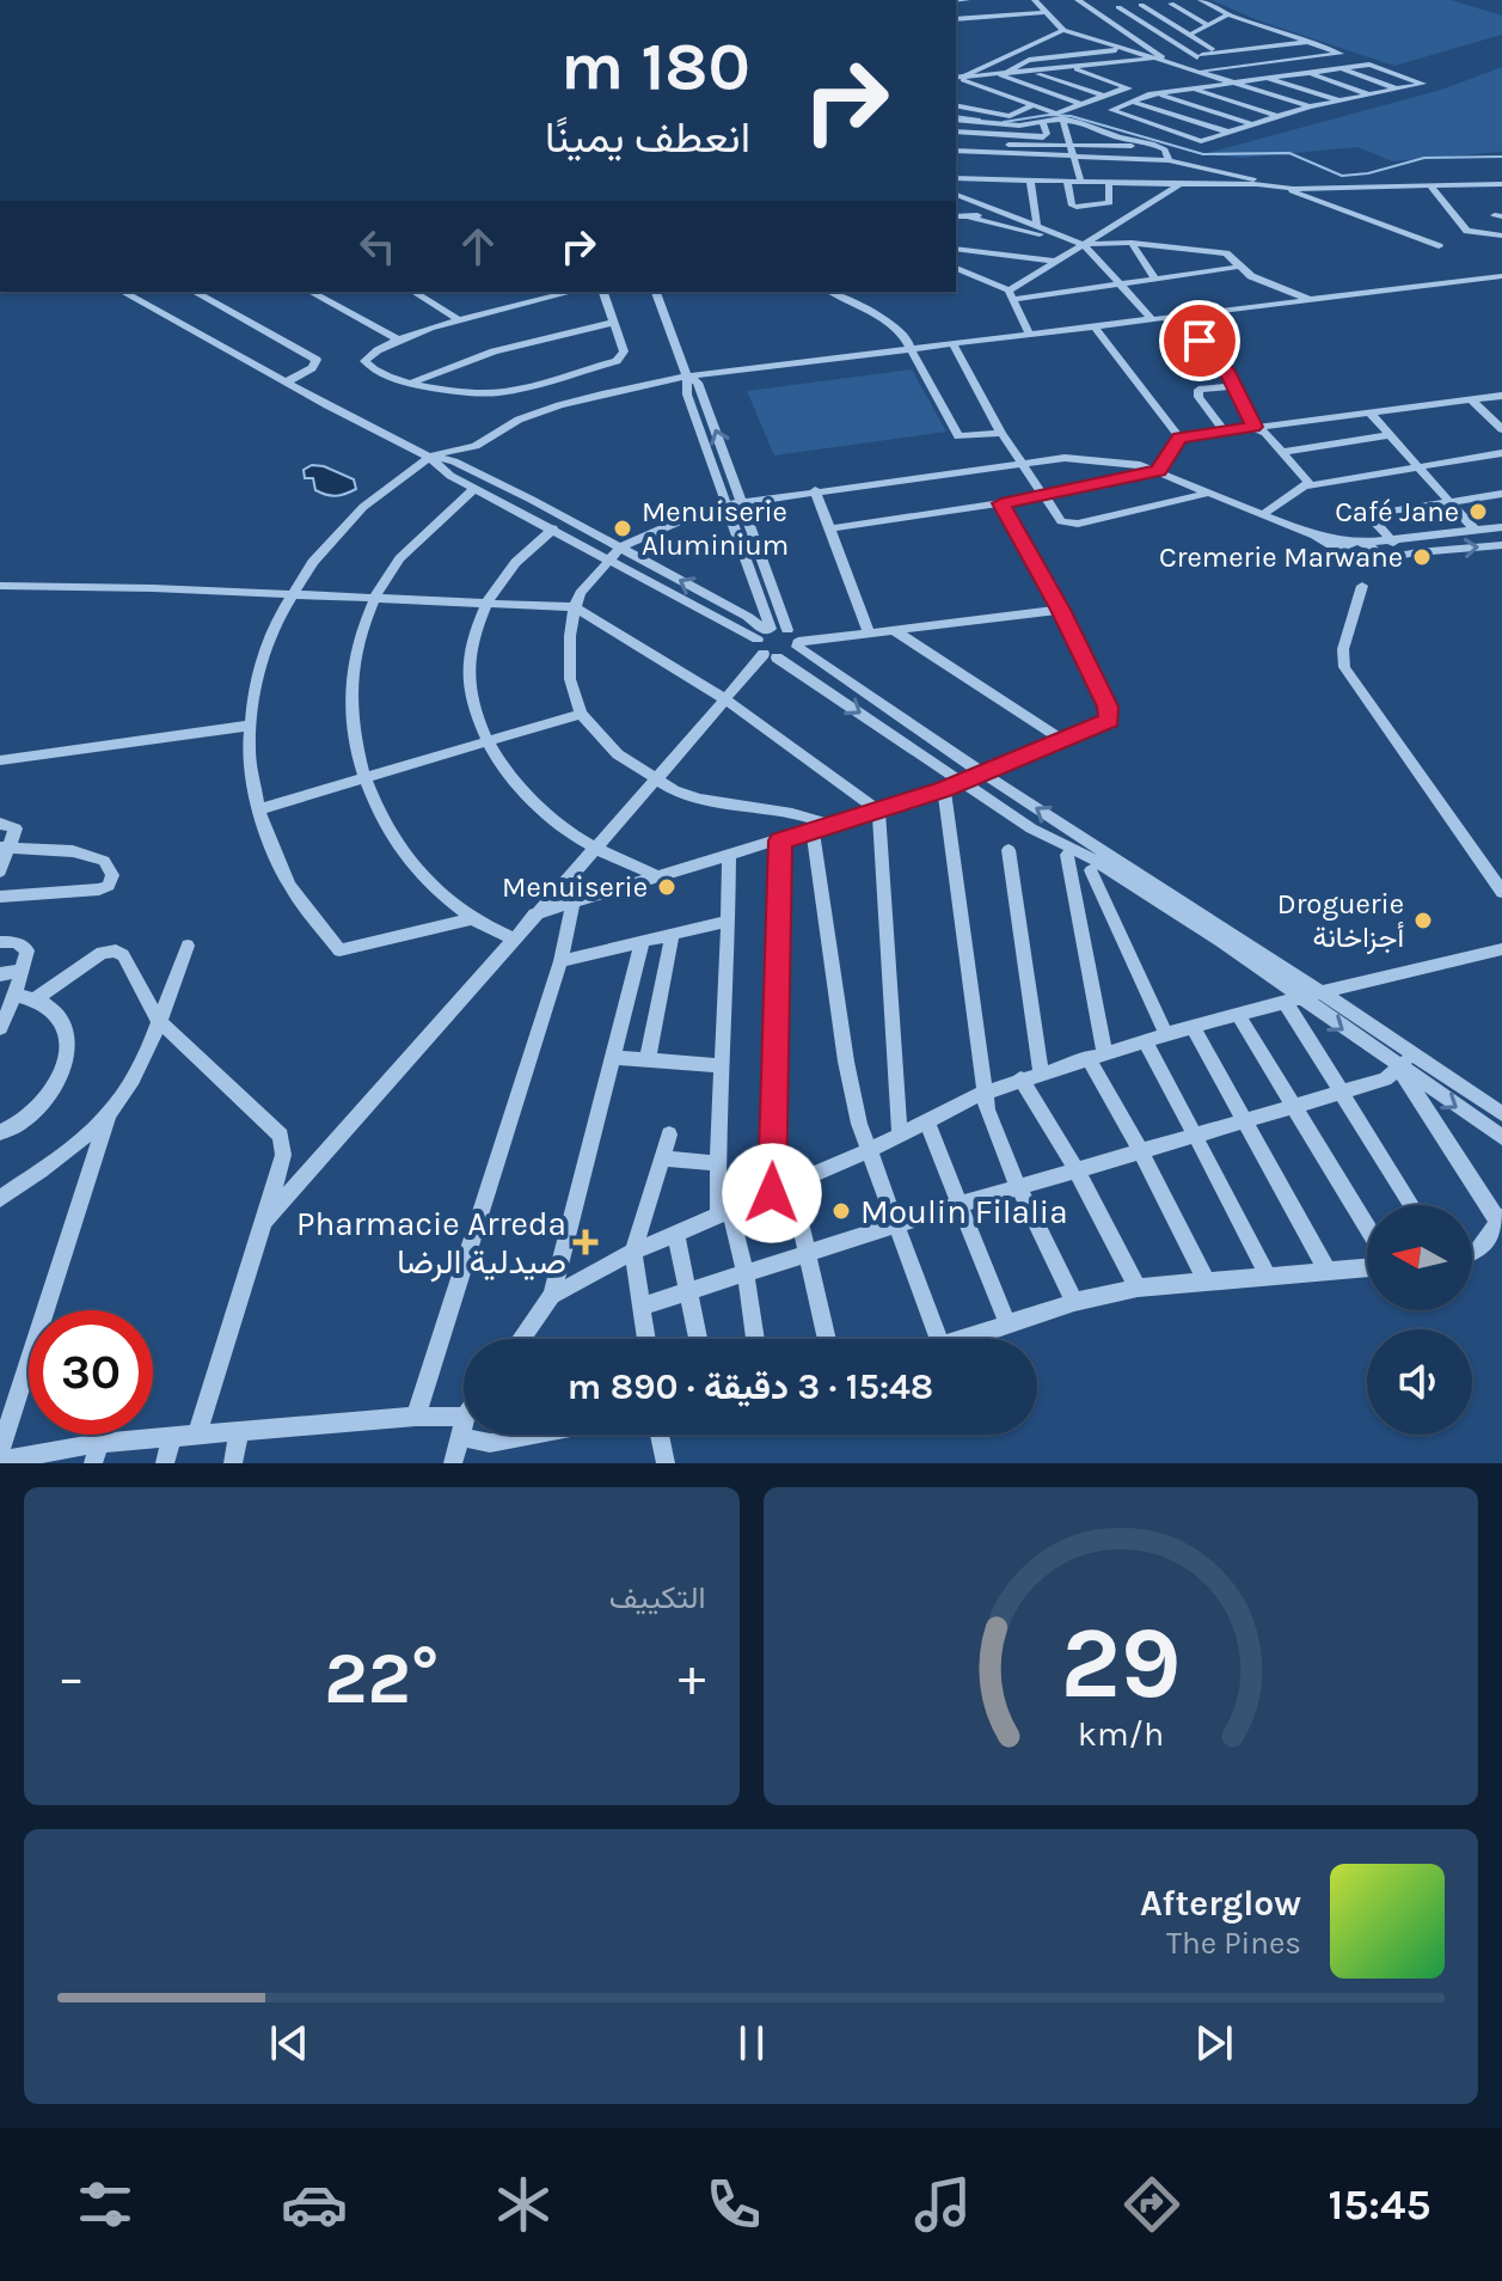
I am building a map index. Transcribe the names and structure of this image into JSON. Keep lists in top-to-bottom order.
{
  "places": {
    "other": [
      "Café Jane",
      "Menuiserie Aluminium",
      "Cremerie Marwane",
      "Menuiserie",
      "Droguerie أجزاخانة",
      "Moulin Filalia"
    ],
    "health": ["Pharmacie Arreda صيدلية الرضا"]
  },
  "north": "left",
  "page": {
    "turn": ["180 m", "انعطف يمينًا"],
    "limit": "30",
    "trip": "15:48 · 3 دقيقة · 890 m",
    "tile": "التكييف",
    "heat": ["−", "22°", "+"],
    "song": ["Afterglow", "The Pines"],
    "tabs": "15:45",
    "gauge": ["29", "km/h"]
  }
}
